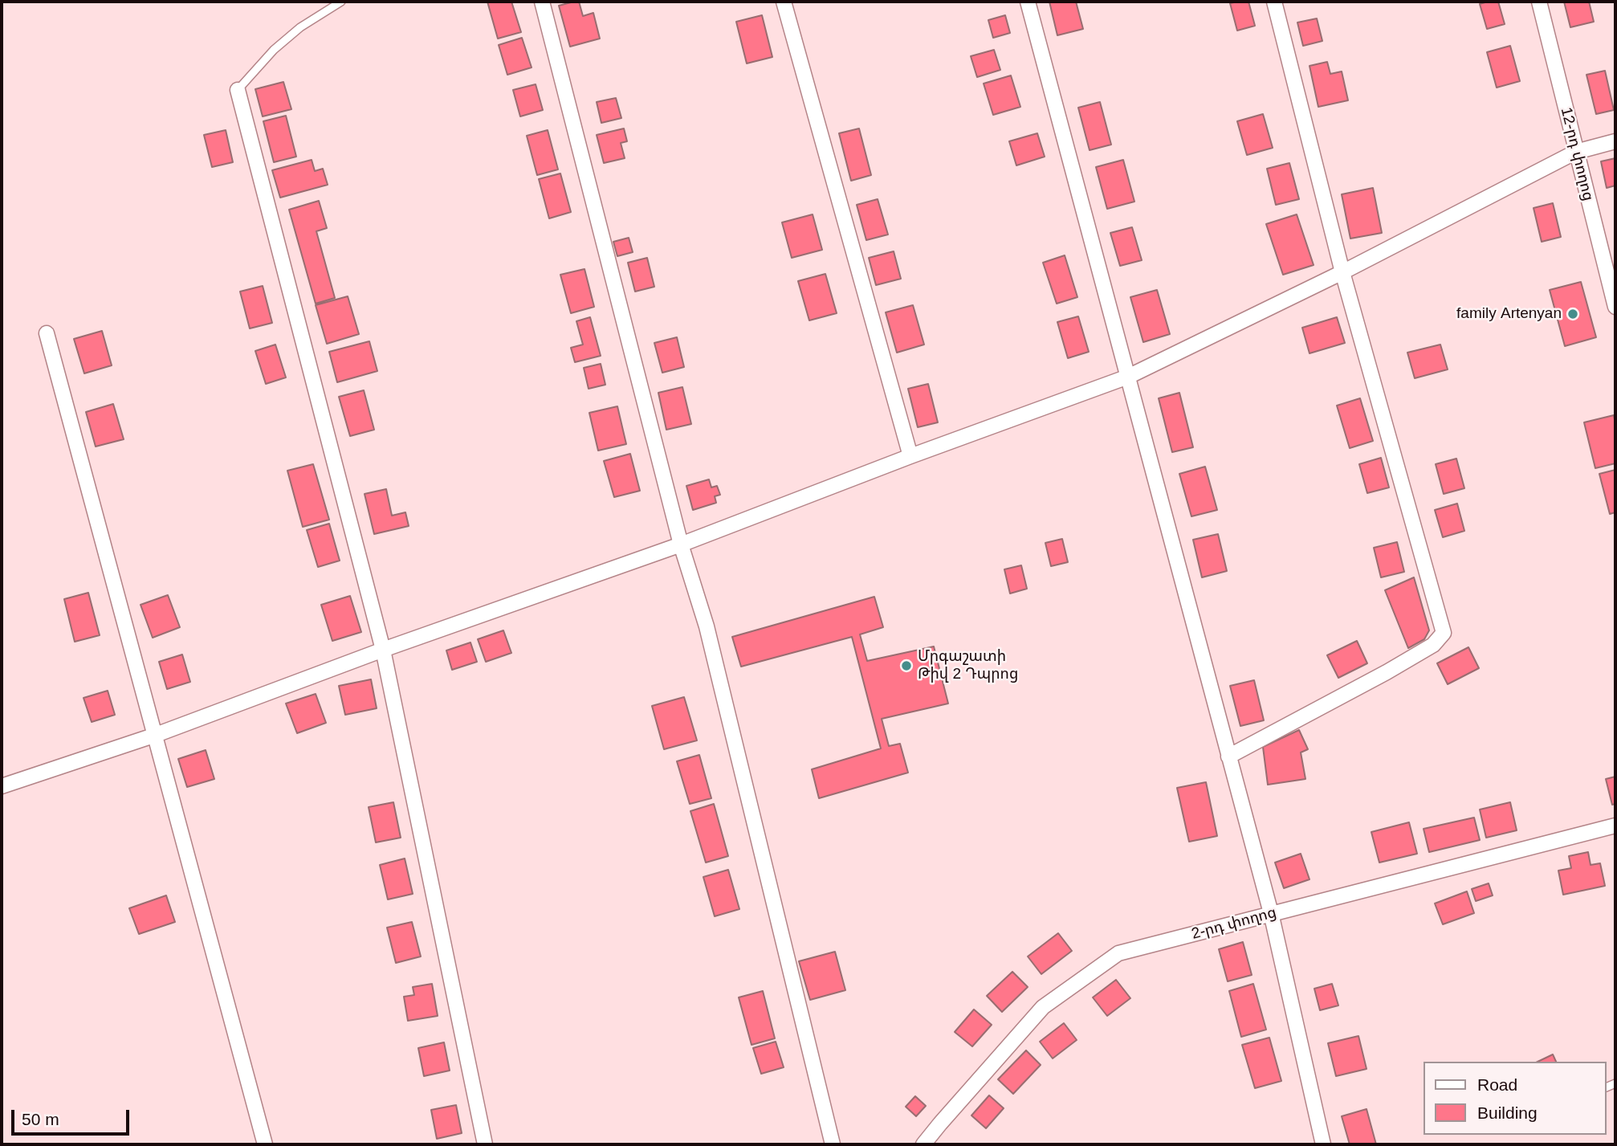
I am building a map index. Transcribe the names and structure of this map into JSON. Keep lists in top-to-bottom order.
{
  "streets": {
    "street": ["12-րդ փողոց", "2-րդ փողոց"]
  },
  "places": ["family Artenyan", "Մրգաշատի Թիվ 2 Դպրոց"],
  "legend": ["Road", "Building"],
  "scale_bar": "50 m"
}
